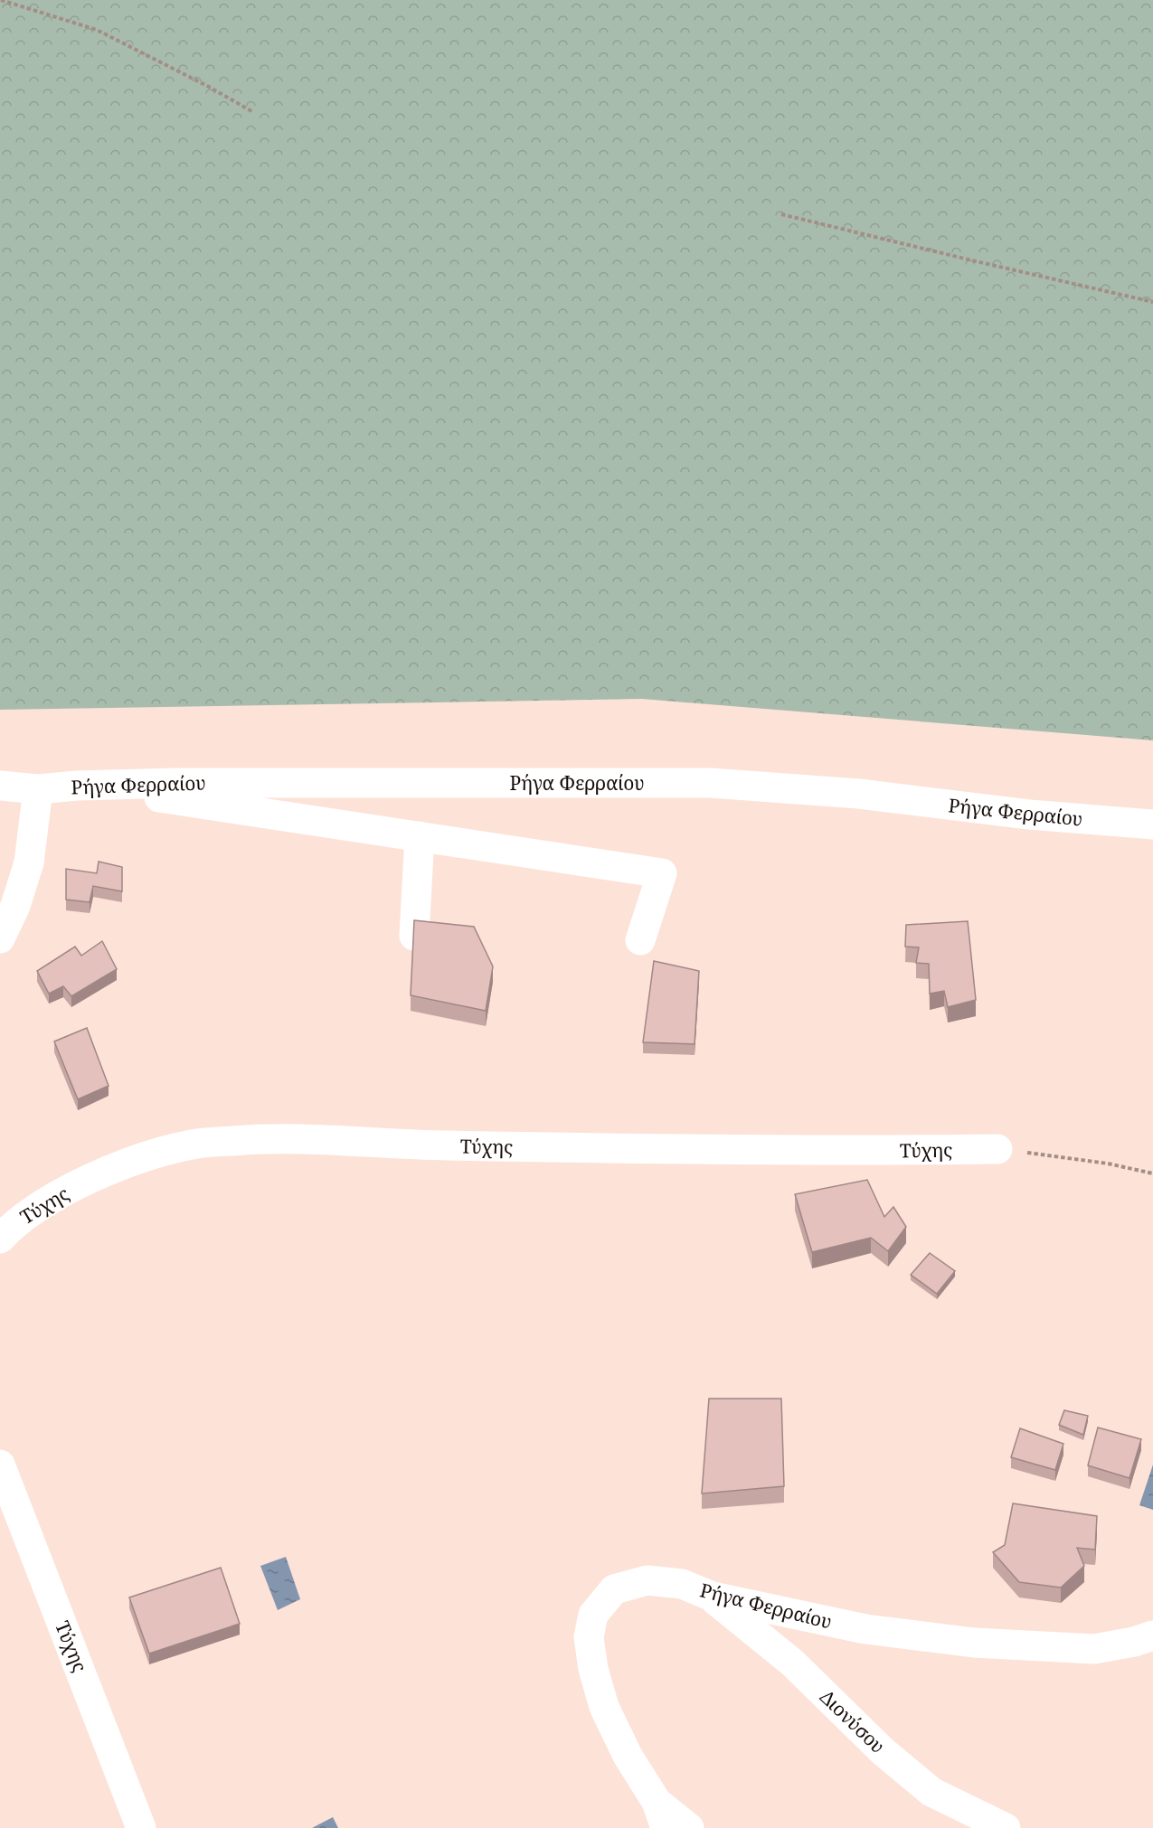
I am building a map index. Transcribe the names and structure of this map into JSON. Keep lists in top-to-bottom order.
{
  "streets": {
    "street": ["Ρήγα Φερραίου", "Τύχης", "Διονύσου"]
  },
  "crossings": [
    ["Ρήγα Φερραίου", "Διονύσου"]
  ]
}
